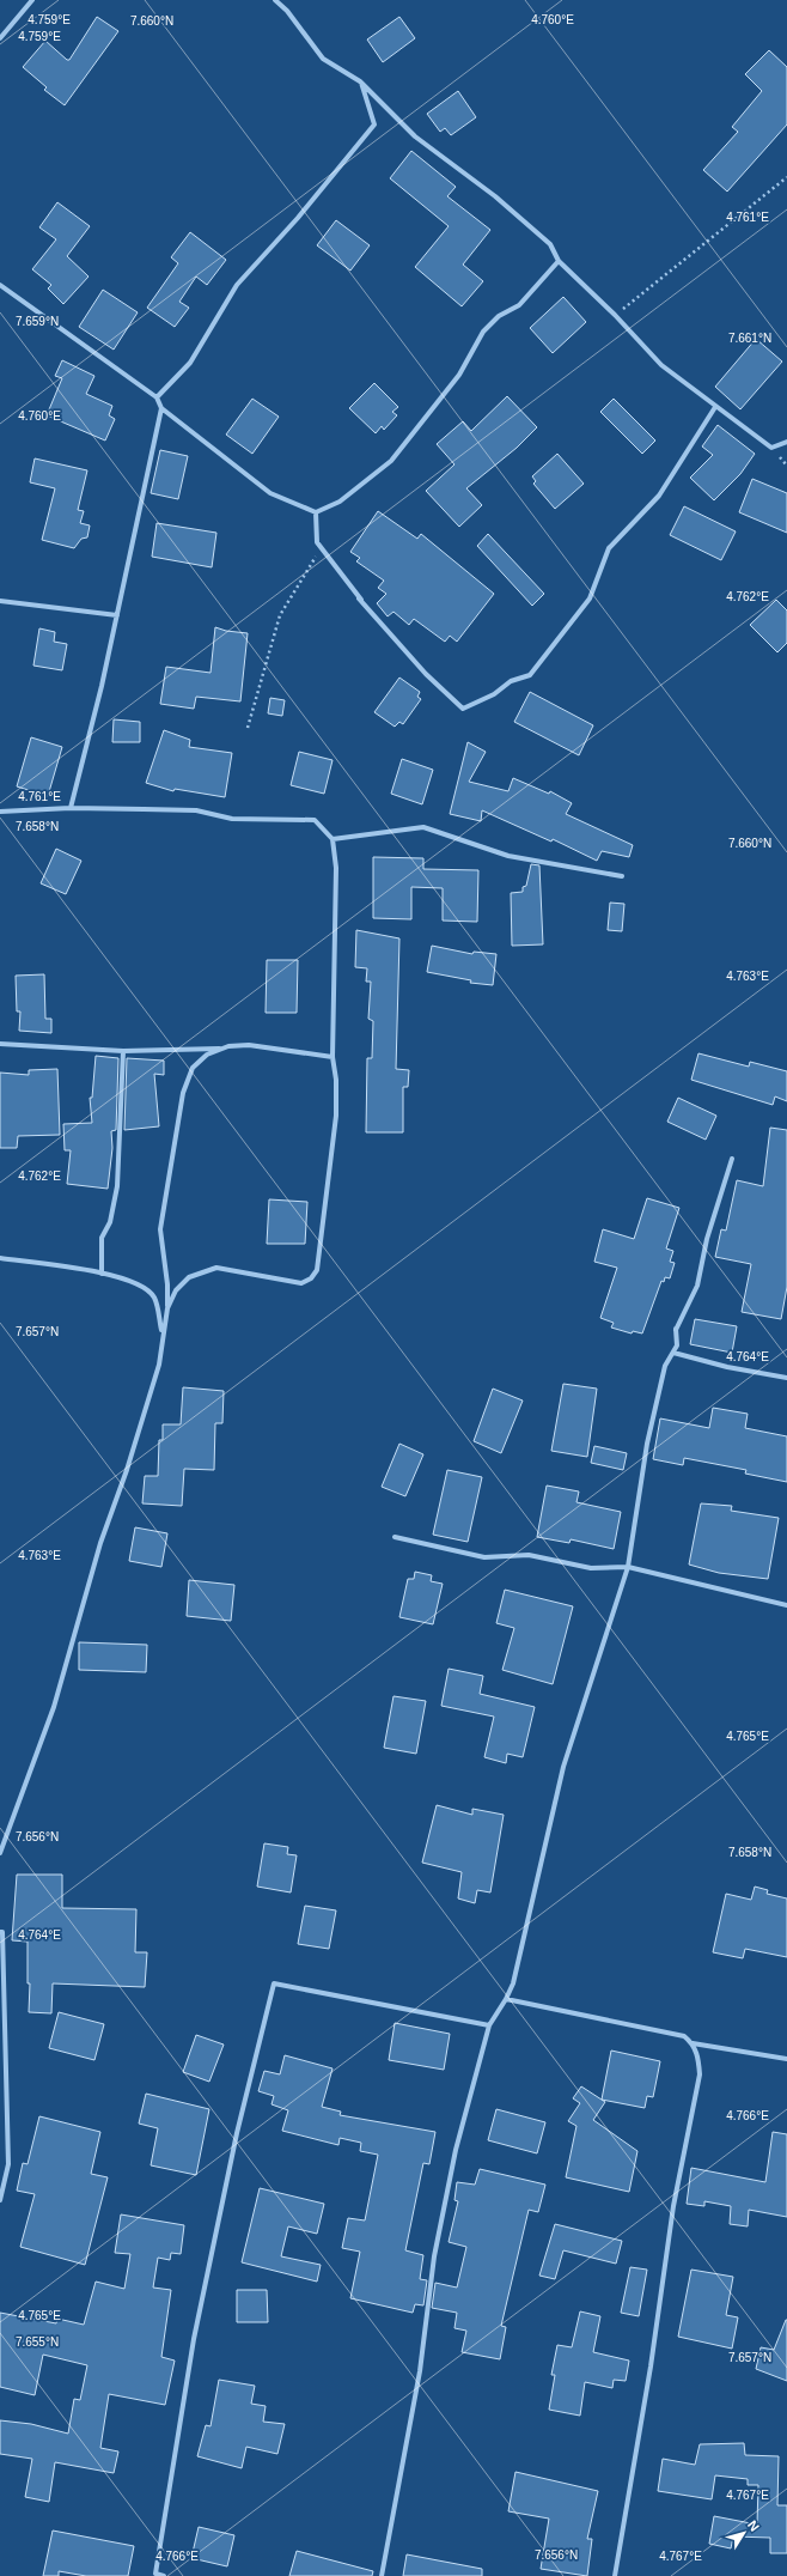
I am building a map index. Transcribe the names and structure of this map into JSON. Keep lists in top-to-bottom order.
{
  "north": "top right",
  "coordinates": [
    "4.759°E",
    "4.760°E",
    "7.660°N",
    "4.761°E",
    "7.659°N",
    "7.661°N",
    "4.762°E",
    "7.658°N",
    "4.763°E",
    "7.657°N",
    "4.764°E",
    "4.765°E",
    "7.656°N",
    "4.766°E",
    "7.655°N",
    "4.767°E"
  ]
}
